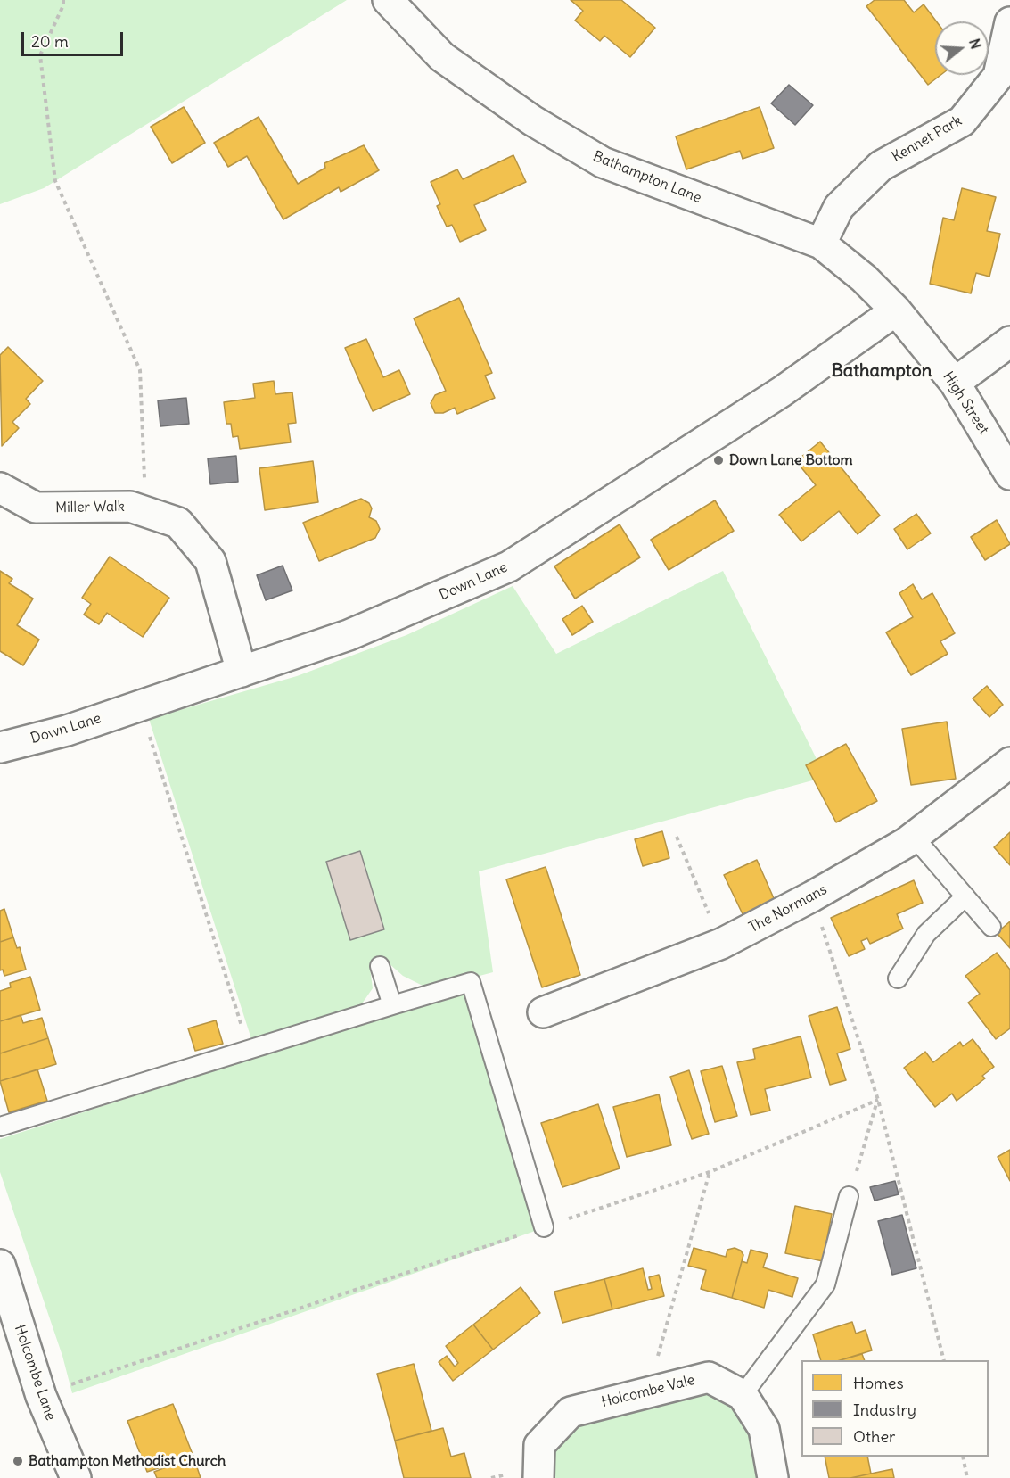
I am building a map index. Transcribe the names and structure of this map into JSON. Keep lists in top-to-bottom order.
{
  "streets": {
    "street": [
      "Kennet Park",
      "Bathampton Lane",
      "High Street",
      "Miller Walk",
      "Down Lane",
      "The Normans",
      "Holcombe Lane",
      "Holcombe Vale"
    ]
  },
  "crossings": [
    ["Kennet Park", "Bathampton Lane"],
    ["Bathampton Lane", "High Street"],
    ["Bathampton Lane", "Down Lane"],
    ["High Street", "Down Lane"],
    ["Miller Walk", "Down Lane"]
  ],
  "districts": ["Bathampton"],
  "places": ["Down Lane Bottom", "Bathampton Methodist Church"],
  "legend": ["Homes", "Industry", "Other"],
  "scale_bar": "20 m",
  "north": "right"
}
